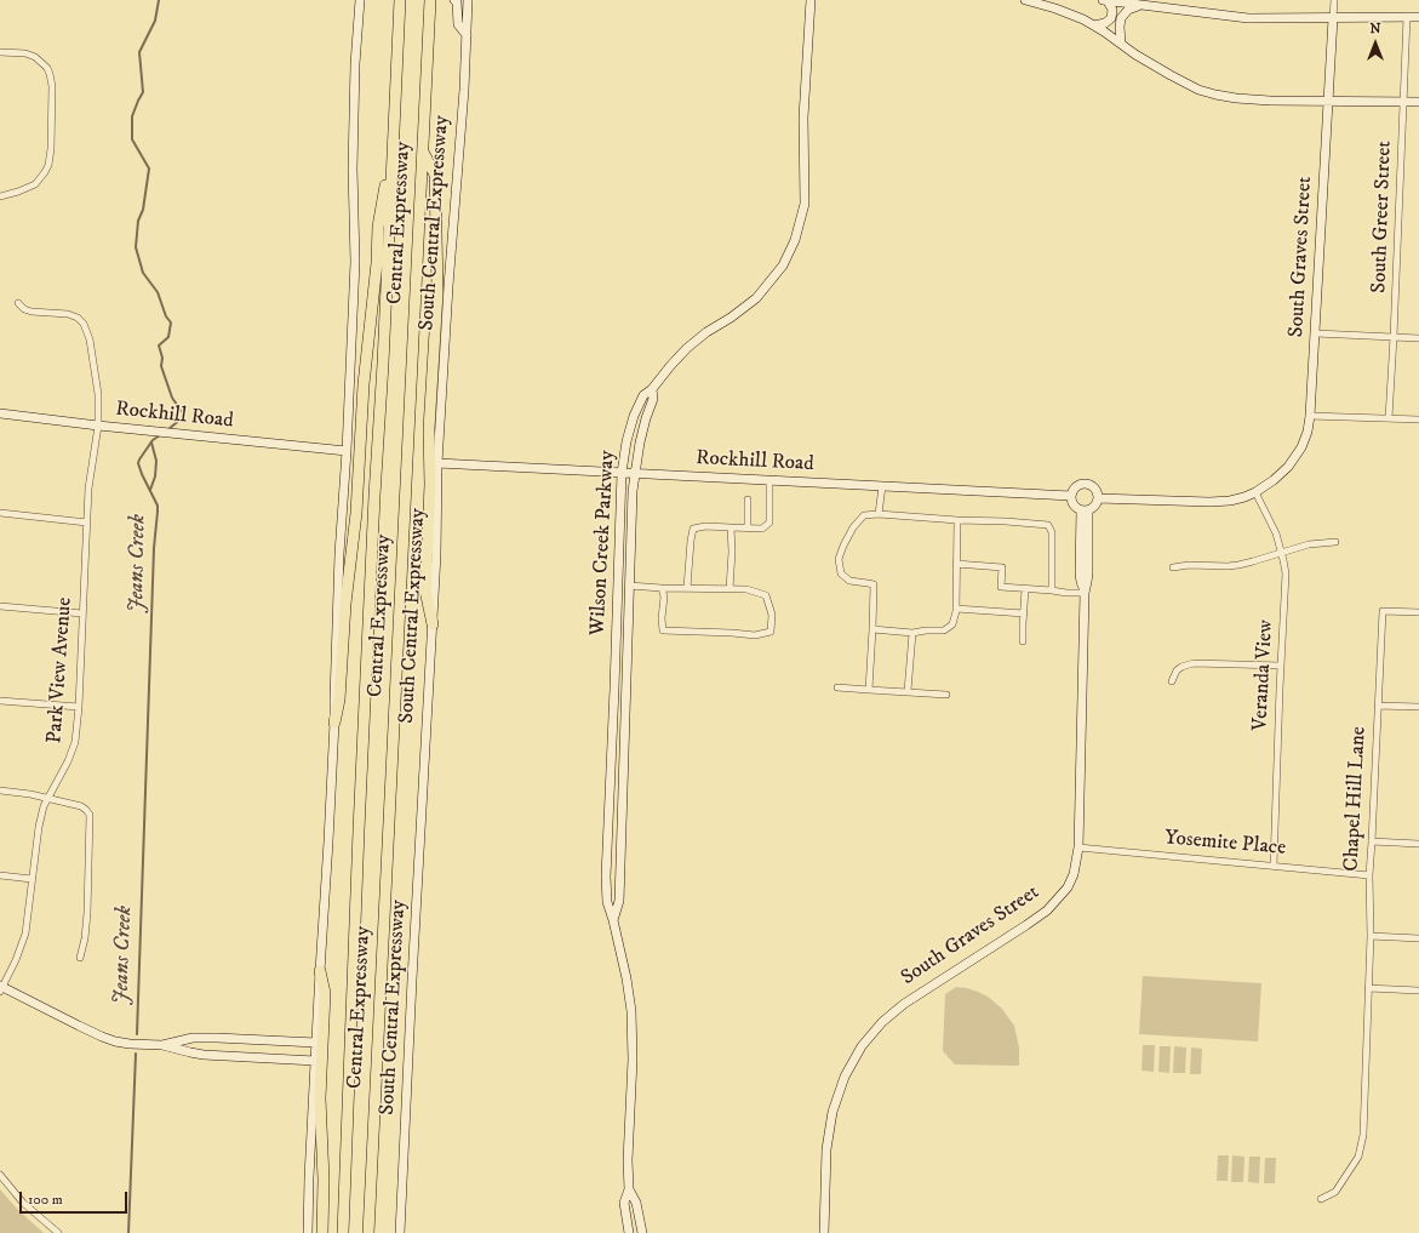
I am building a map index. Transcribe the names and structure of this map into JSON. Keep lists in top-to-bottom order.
{
  "streets": {
    "highway": ["Central Expressway"],
    "main road": [
      "South Central Expressway",
      "South Graves Street",
      "Rockhill Road",
      "Wilson Creek Parkway"
    ],
    "street": [
      "South Greer Street",
      "Park View Avenue",
      "Veranda View",
      "Chapel Hill Lane",
      "Yosemite Place"
    ]
  },
  "crossings": [
    ["South Central Expressway", "Rockhill Road"],
    ["South Graves Street", "Rockhill Road"],
    ["South Graves Street", "Veranda View"],
    ["South Graves Street", "Yosemite Place"],
    ["Rockhill Road", "Wilson Creek Parkway"],
    ["Rockhill Road", "Park View Avenue"],
    ["Veranda View", "Yosemite Place"],
    ["Chapel Hill Lane", "Yosemite Place"]
  ],
  "water": ["Jeans Creek"],
  "scale_bar": "100 m",
  "north": "top"
}
